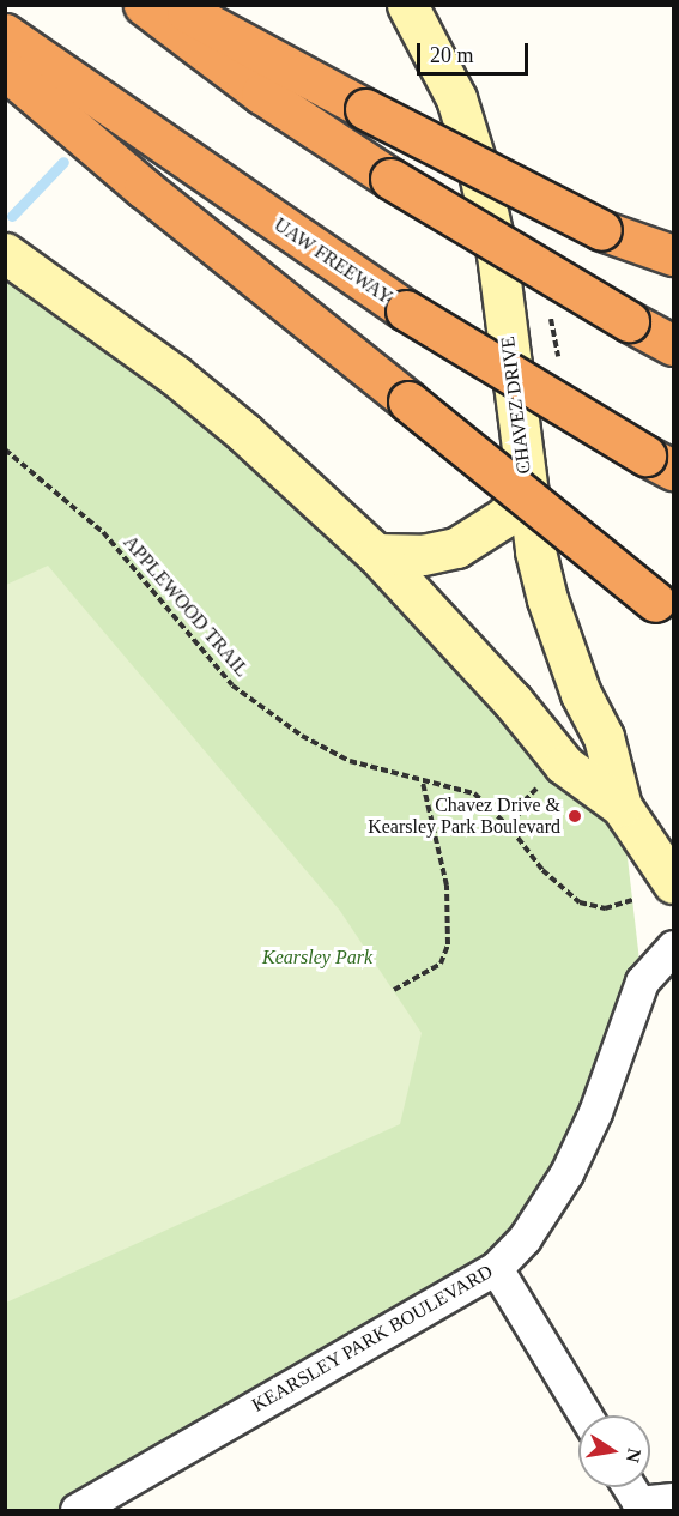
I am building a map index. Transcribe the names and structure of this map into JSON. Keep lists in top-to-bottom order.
{
  "streets": {
    "highway": ["UAW FREEWAY"],
    "main road": ["CHAVEZ DRIVE"],
    "street": ["KEARSLEY PARK BOULEVARD"],
    "path": ["APPLEWOOD TRAIL"]
  },
  "parks": ["Kearsley Park"],
  "places": ["Chavez Drive & Kearsley Park Boulevard"],
  "scale_bar": "20 m",
  "north": "right"
}
